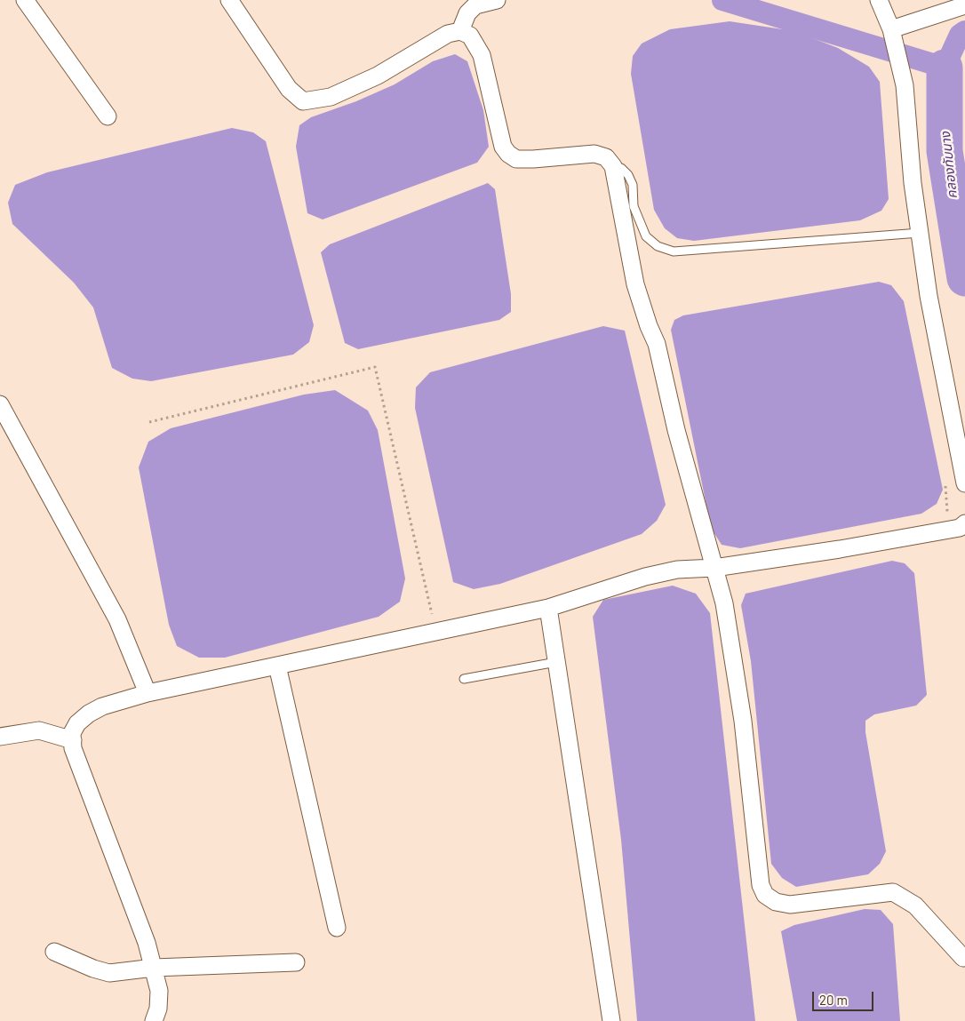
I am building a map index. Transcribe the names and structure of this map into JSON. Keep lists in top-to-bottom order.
{
  "water": ["คลองทับนาง"],
  "scale_bar": "20 m"
}
